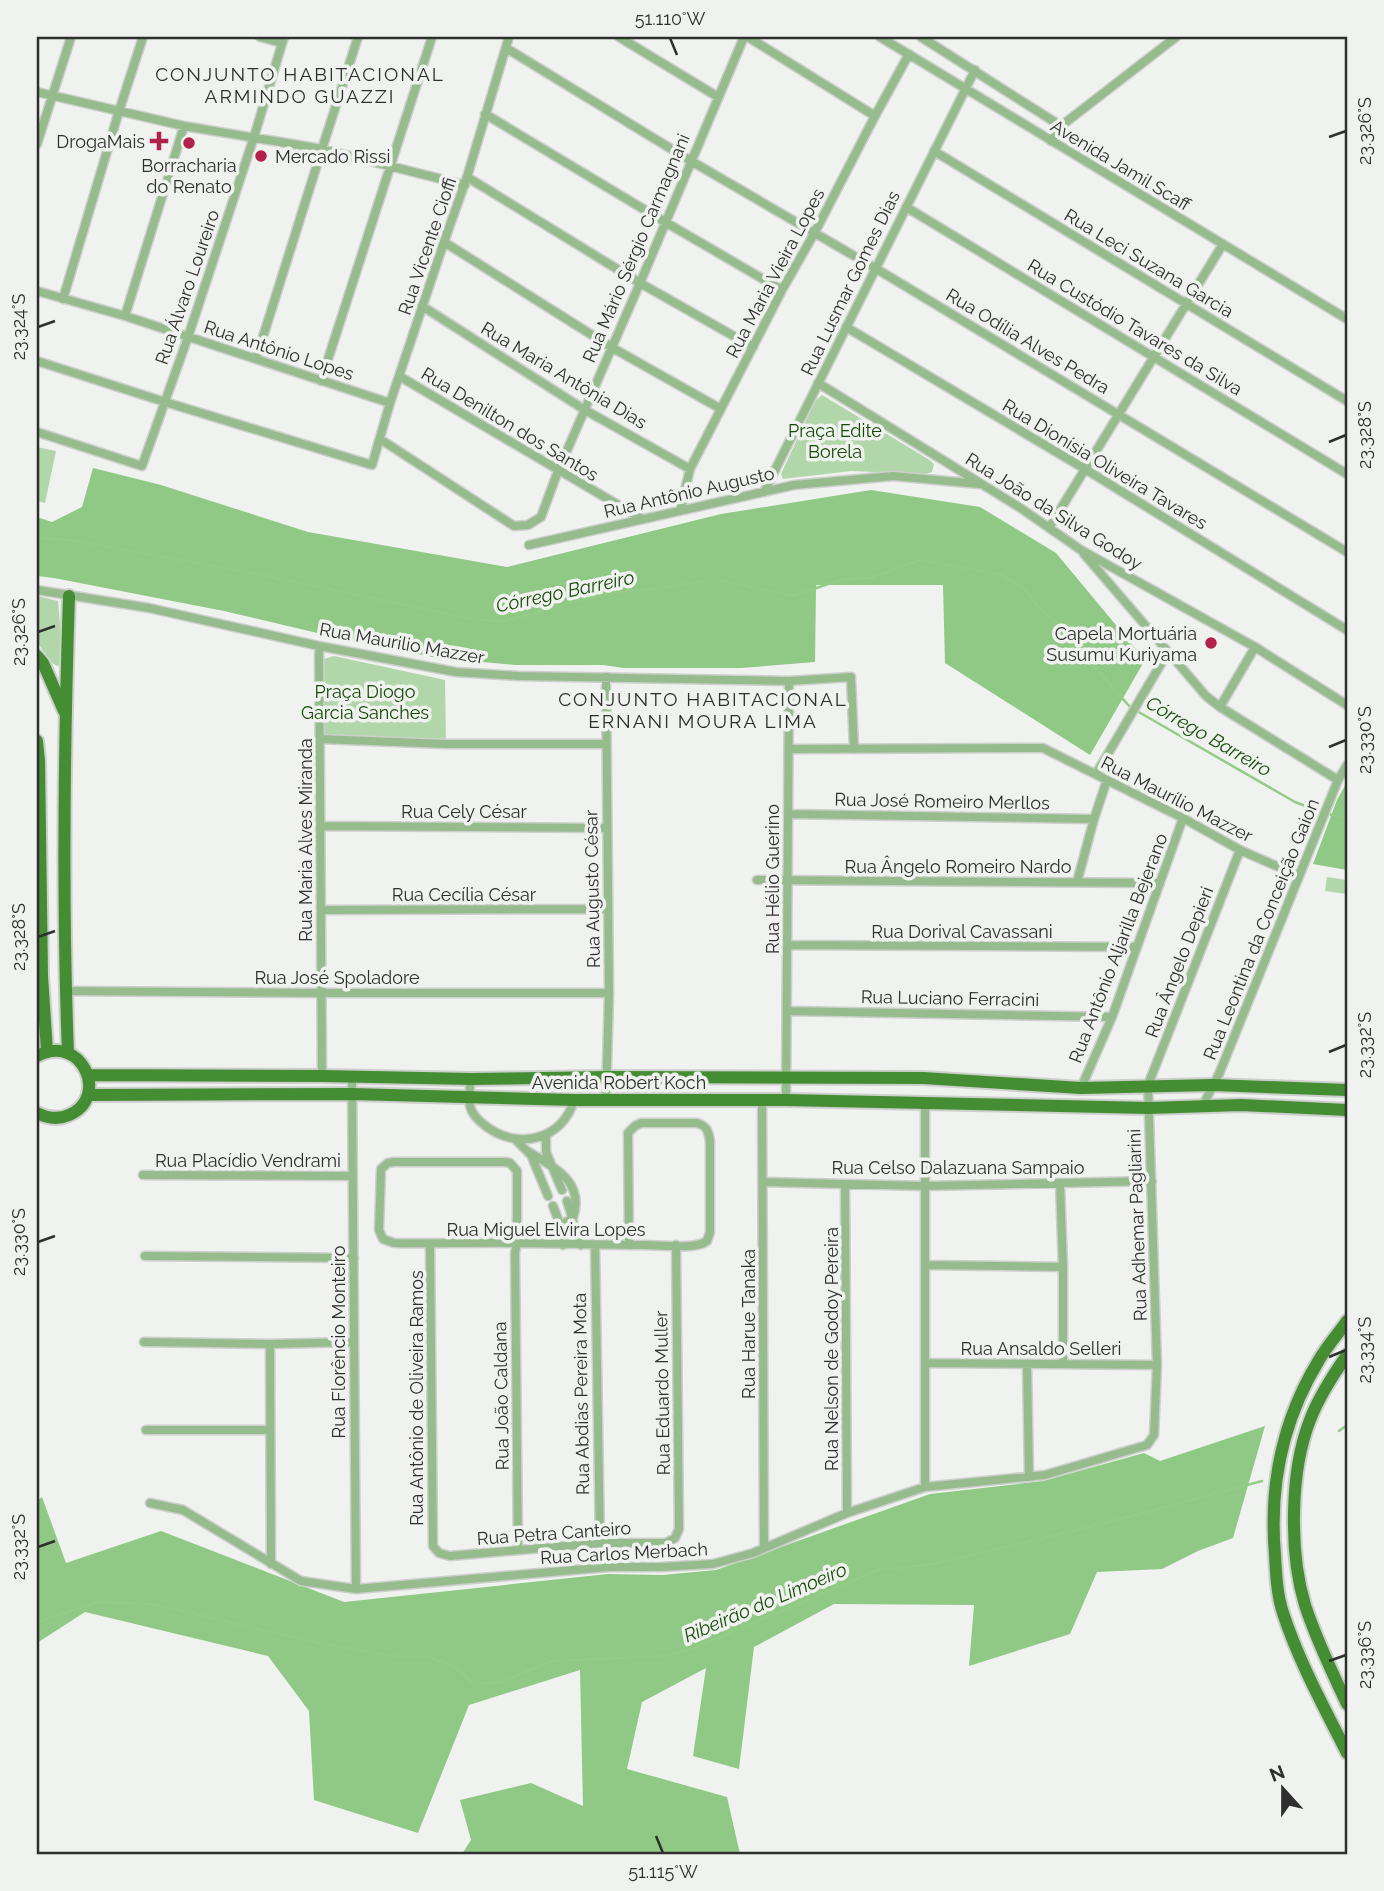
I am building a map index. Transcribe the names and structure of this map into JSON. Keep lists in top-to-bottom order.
{
  "streets": {
    "main road": ["Avenida Robert Koch"],
    "street": [
      "Avenida Jamil Scaff",
      "Rua Vicente Cioffi",
      "Rua Mário Sérgio Carmagnani",
      "Rua Leci Suzana Garcia",
      "Rua Maria Vieira Lopes",
      "Rua Lusmar Gomes Dias",
      "Rua Álvaro Loureiro",
      "Rua Custódio Tavares da Silva",
      "Rua Odília Alves Pedra",
      "Rua Antônio Lopes",
      "Rua Maria Antônia Dias",
      "Rua Denilton dos Santos",
      "Rua Dionísia Oliveira Tavares",
      "Rua Antônio Augusto",
      "Rua João da Silva Godoy",
      "Rua Maurilio Mazzer",
      "Rua Maurílio Mazzer",
      "Rua José Romeiro Merllos",
      "Rua Cely César",
      "Rua Maria Alves Miranda",
      "Rua Ângelo Romeiro Nardo",
      "Rua Hélio Guerino",
      "Rua Augusto César",
      "Rua Cecília César",
      "Rua Leontina da Conceição Gaion",
      "Rua Dorival Cavassani",
      "Rua Antônio Aljarilla Bejerano",
      "Rua Ângelo Depieri",
      "Rua José Spoladore",
      "Rua Luciano Ferracini",
      "Rua Placídio Vendrami",
      "Rua Celso Dalazuana Sampaio",
      "Rua Adhemar Pagliarini",
      "Rua Miguel Elvira Lopes",
      "Rua Harue Tanaka",
      "Rua Florêncio Monteiro",
      "Rua Ansaldo Selleri",
      "Rua Nelson de Godoy Pereira",
      "Rua Eduardo Muller",
      "Rua Abdias Pereira Mota",
      "Rua João Caldana",
      "Rua Antônio de Oliveira Ramos",
      "Rua Petra Canteiro",
      "Rua Carlos Merbach"
    ]
  },
  "crossings": [
    ["Avenida Jamil Scaff", "Rua Maria Vieira Lopes"],
    ["Avenida Jamil Scaff", "Rua Lusmar Gomes Dias"],
    ["Rua Vicente Cioffi", "Rua Mário Sérgio Carmagnani"],
    ["Rua Vicente Cioffi", "Rua Álvaro Loureiro"],
    ["Rua Vicente Cioffi", "Rua Odília Alves Pedra"],
    ["Rua Vicente Cioffi", "Rua Antônio Lopes"],
    ["Rua Vicente Cioffi", "Rua Maria Antônia Dias"],
    ["Rua Vicente Cioffi", "Rua Denilton dos Santos"],
    ["Rua Mário Sérgio Carmagnani", "Rua Odília Alves Pedra"],
    ["Rua Mário Sérgio Carmagnani", "Rua Maria Antônia Dias"],
    ["Rua Mário Sérgio Carmagnani", "Rua Denilton dos Santos"],
    ["Rua Leci Suzana Garcia", "Rua Lusmar Gomes Dias"],
    ["Rua Maria Vieira Lopes", "Rua Odília Alves Pedra"],
    ["Rua Maria Vieira Lopes", "Rua Maria Antônia Dias"],
    ["Rua Maria Vieira Lopes", "Rua Antônio Augusto"],
    ["Rua Lusmar Gomes Dias", "Rua Custódio Tavares da Silva"],
    ["Rua Lusmar Gomes Dias", "Rua Odília Alves Pedra"],
    ["Rua Lusmar Gomes Dias", "Rua Dionísia Oliveira Tavares"],
    ["Rua Lusmar Gomes Dias", "Rua Antônio Augusto"],
    ["Rua Lusmar Gomes Dias", "Rua João da Silva Godoy"],
    ["Rua Álvaro Loureiro", "Rua Antônio Lopes"],
    ["Rua Denilton dos Santos", "Rua Antônio Augusto"],
    ["Rua Antônio Augusto", "Rua João da Silva Godoy"],
    ["Rua Maurilio Mazzer", "Rua Maurílio Mazzer"],
    ["Rua Maurilio Mazzer", "Rua Maria Alves Miranda"],
    ["Rua Maurilio Mazzer", "Rua Hélio Guerino"],
    ["Rua Maurilio Mazzer", "Rua Augusto César"],
    ["Rua Maurílio Mazzer", "Rua Leontina da Conceição Gaion"],
    ["Rua Maurílio Mazzer", "Rua Antônio Aljarilla Bejerano"],
    ["Rua Maurílio Mazzer", "Rua Ângelo Depieri"],
    ["Rua José Romeiro Merllos", "Rua Hélio Guerino"],
    ["Rua Cely César", "Rua Maria Alves Miranda"],
    ["Rua Cely César", "Rua Augusto César"],
    ["Rua Maria Alves Miranda", "Rua Cecília César"],
    ["Rua Maria Alves Miranda", "Rua José Spoladore"],
    ["Rua Maria Alves Miranda", "Avenida Robert Koch"],
    ["Rua Ângelo Romeiro Nardo", "Rua Hélio Guerino"],
    ["Rua Ângelo Romeiro Nardo", "Rua Antônio Aljarilla Bejerano"],
    ["Rua Hélio Guerino", "Rua Dorival Cavassani"],
    ["Rua Hélio Guerino", "Rua Luciano Ferracini"],
    ["Rua Hélio Guerino", "Avenida Robert Koch"],
    ["Rua Augusto César", "Rua Cecília César"],
    ["Rua Augusto César", "Rua José Spoladore"],
    ["Rua Augusto César", "Avenida Robert Koch"],
    ["Rua Leontina da Conceição Gaion", "Avenida Robert Koch"],
    ["Rua Dorival Cavassani", "Rua Antônio Aljarilla Bejerano"],
    ["Rua Antônio Aljarilla Bejerano", "Rua Luciano Ferracini"],
    ["Rua Antônio Aljarilla Bejerano", "Avenida Robert Koch"],
    ["Rua Ângelo Depieri", "Avenida Robert Koch"],
    ["Rua Ângelo Depieri", "Rua Adhemar Pagliarini"],
    ["Avenida Robert Koch", "Rua Adhemar Pagliarini"],
    ["Avenida Robert Koch", "Rua Harue Tanaka"],
    ["Avenida Robert Koch", "Rua Florêncio Monteiro"],
    ["Rua Placídio Vendrami", "Rua Florêncio Monteiro"],
    ["Rua Celso Dalazuana Sampaio", "Rua Adhemar Pagliarini"],
    ["Rua Celso Dalazuana Sampaio", "Rua Harue Tanaka"],
    ["Rua Celso Dalazuana Sampaio", "Rua Nelson de Godoy Pereira"],
    ["Rua Adhemar Pagliarini", "Rua Ansaldo Selleri"],
    ["Rua Adhemar Pagliarini", "Rua Carlos Merbach"],
    ["Rua Miguel Elvira Lopes", "Rua Eduardo Muller"],
    ["Rua Miguel Elvira Lopes", "Rua Abdias Pereira Mota"],
    ["Rua Miguel Elvira Lopes", "Rua João Caldana"],
    ["Rua Miguel Elvira Lopes", "Rua Antônio de Oliveira Ramos"],
    ["Rua Harue Tanaka", "Rua Carlos Merbach"],
    ["Rua Florêncio Monteiro", "Rua Carlos Merbach"],
    ["Rua Ansaldo Selleri", "Rua Carlos Merbach"],
    ["Rua Nelson de Godoy Pereira", "Rua Carlos Merbach"],
    ["Rua Eduardo Muller", "Rua Petra Canteiro"],
    ["Rua Abdias Pereira Mota", "Rua Petra Canteiro"],
    ["Rua João Caldana", "Rua Petra Canteiro"],
    ["Rua Antônio de Oliveira Ramos", "Rua Petra Canteiro"]
  ],
  "districts": ["CONJUNTO HABITACIONAL ARMINDO GUAZZI", "CONJUNTO HABITACIONAL ERNANI MOURA LIMA"],
  "water": ["Córrego Barreiro", "Ribeirão do Limoeiro"],
  "parks": ["Praça Edite Borela", "Praça Diogo Garcia Sanches"],
  "places": {
    "health": ["DrogaMais"],
    "other": ["Borracharia do Renato", "Mercado Rissi", "Capela Mortuária Susumu Kuriyama"]
  },
  "north": "top",
  "coordinates": [
    "51.110°W",
    "23.326°S",
    "23.324°S",
    "23.328°S",
    "23.330°S",
    "23.332°S",
    "23.334°S",
    "23.336°S",
    "51.115°W"
  ]
}
